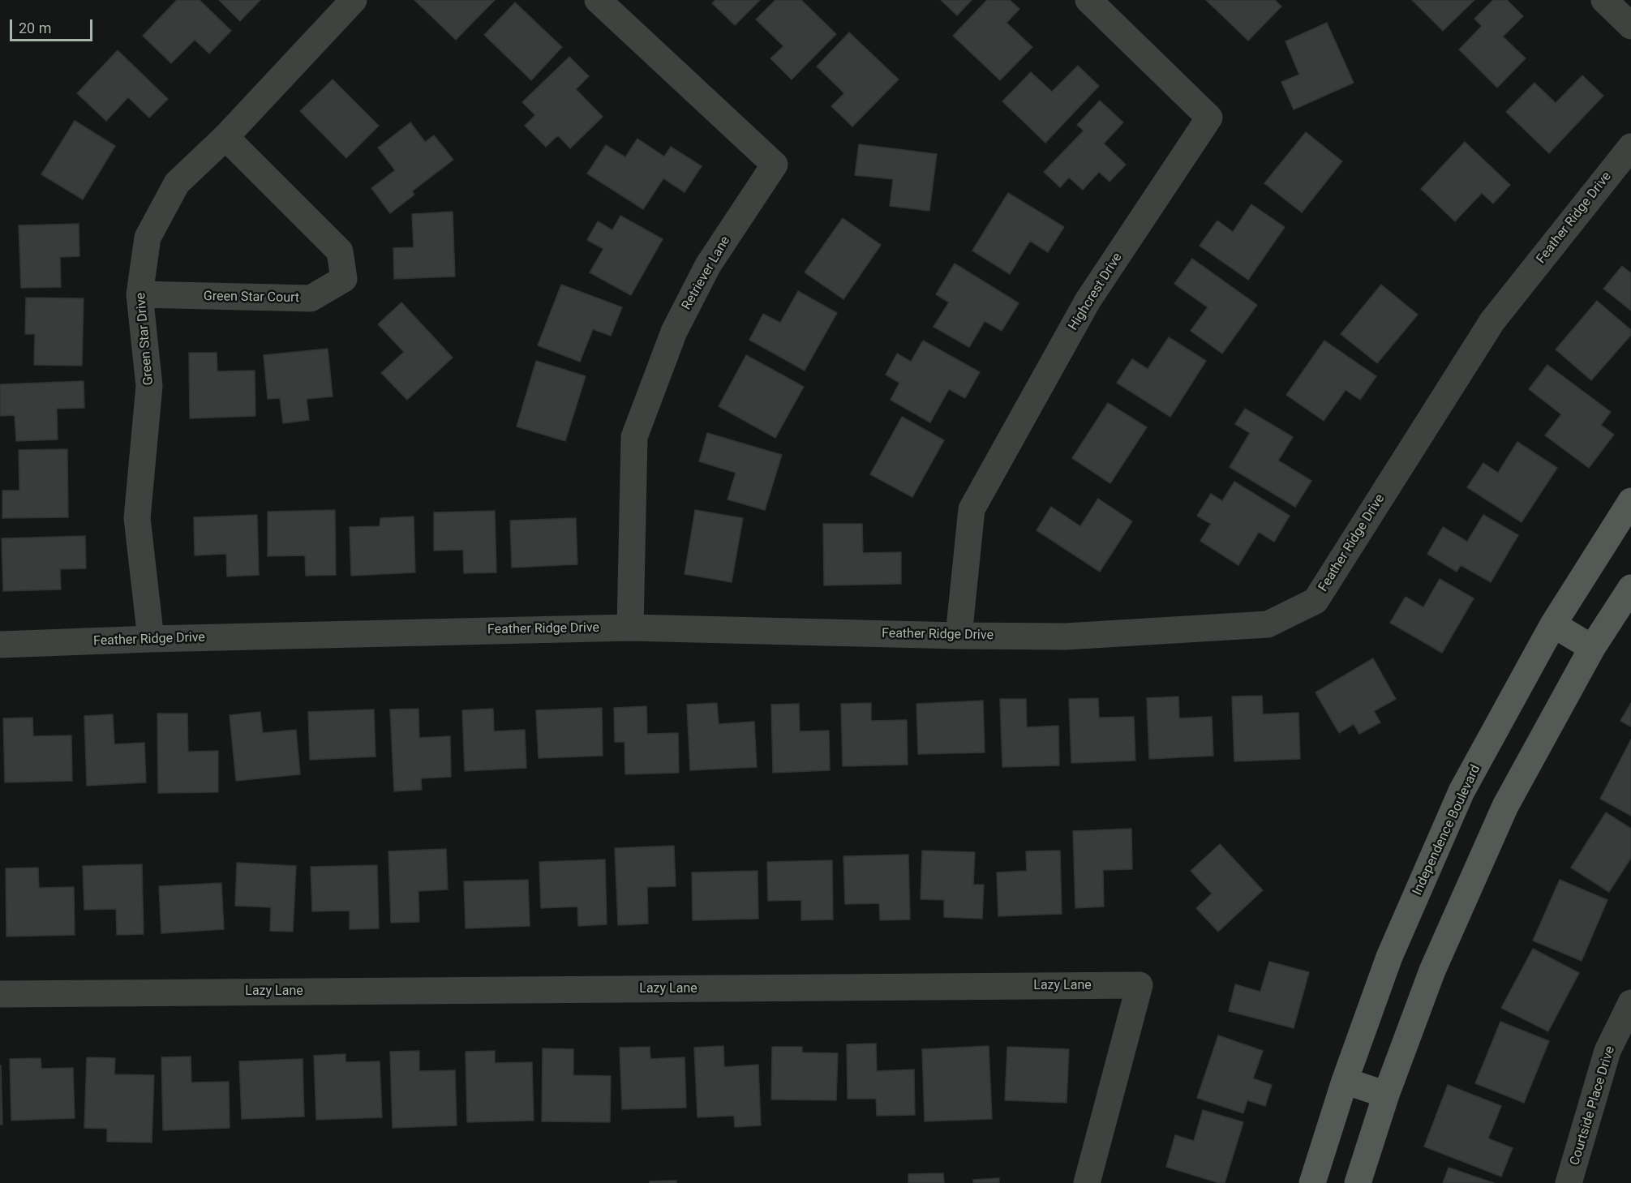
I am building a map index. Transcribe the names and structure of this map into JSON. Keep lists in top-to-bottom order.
{
  "streets": {
    "main road": ["Independence Boulevard"],
    "street": [
      "Feather Ridge Drive",
      "Retriever Lane",
      "Highcrest Drive",
      "Green Star Court",
      "Green Star Drive",
      "Lazy Lane",
      "Courtside Place Drive"
    ]
  },
  "crossings": [
    ["Feather Ridge Drive", "Retriever Lane"],
    ["Feather Ridge Drive", "Highcrest Drive"],
    ["Feather Ridge Drive", "Green Star Drive"],
    ["Green Star Court", "Green Star Drive"]
  ],
  "scale_bar": "20 m"
}
